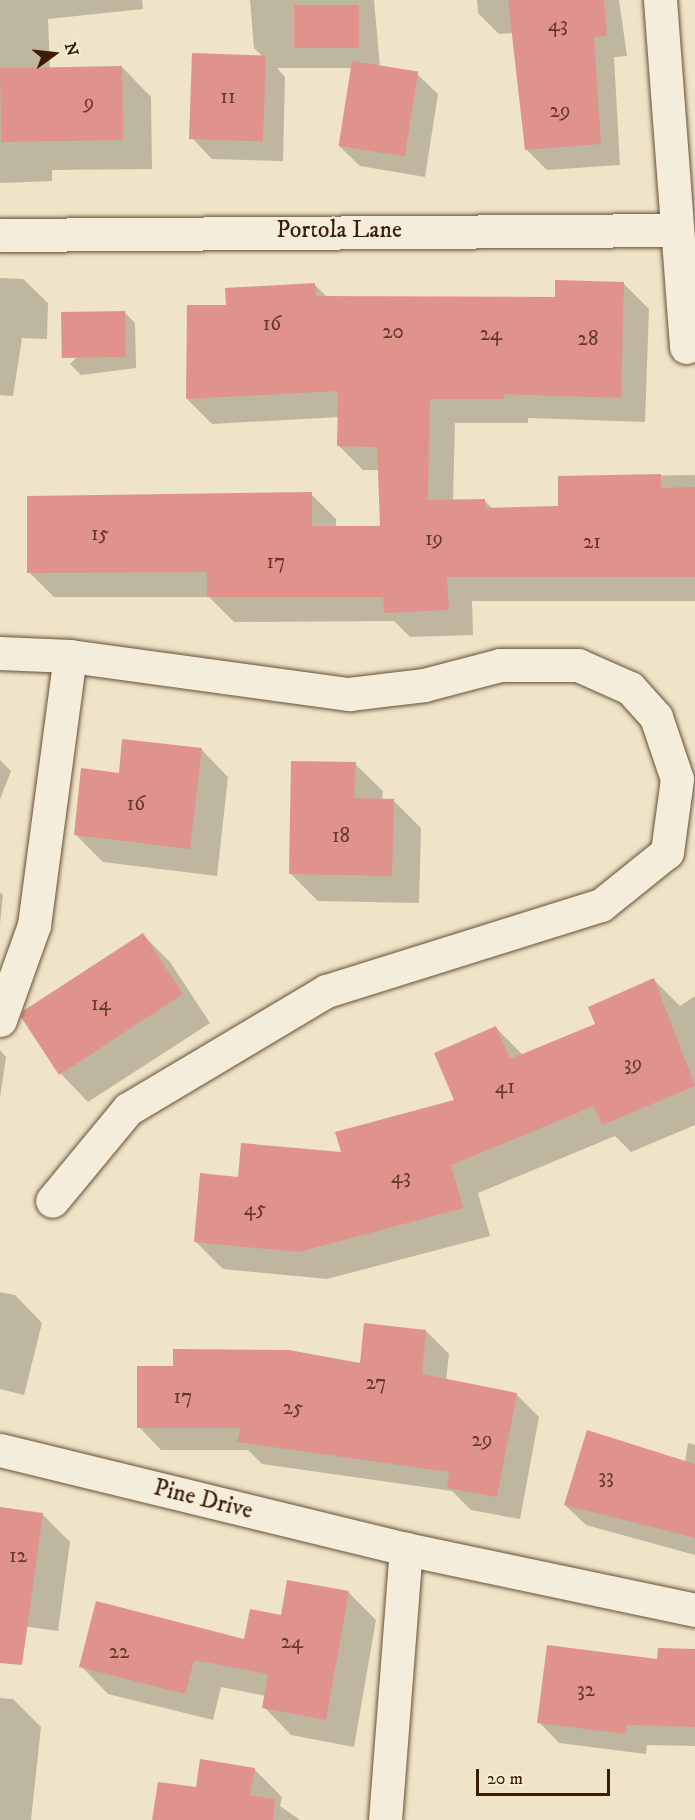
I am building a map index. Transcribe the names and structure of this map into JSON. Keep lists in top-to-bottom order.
{
  "streets": {
    "street": ["Portola Lane", "Pine Drive"]
  },
  "house_numbers": [
    "43",
    "11",
    "9",
    "29",
    "16",
    "20",
    "24",
    "28",
    "15",
    "19",
    "21",
    "17",
    "16",
    "18",
    "14",
    "39",
    "41",
    "43",
    "45",
    "27",
    "17",
    "25",
    "29",
    "33",
    "12",
    "24",
    "22",
    "32"
  ],
  "scale_bar": "20 m",
  "north": "right"
}
